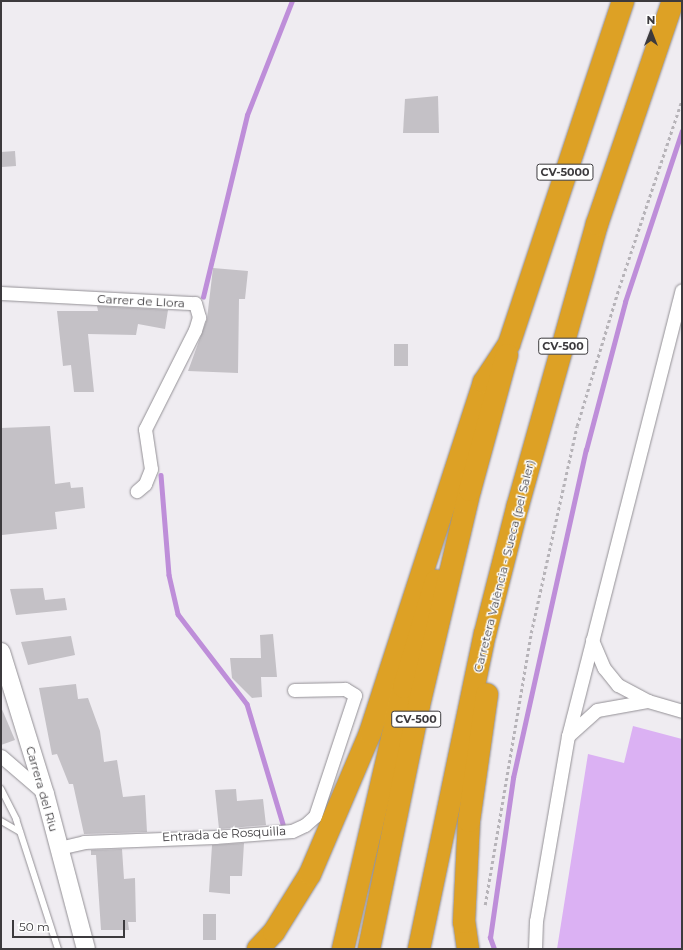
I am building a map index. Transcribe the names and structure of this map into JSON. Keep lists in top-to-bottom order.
{
  "streets": {
    "highway": ["CV-5000", "CV-500", "Carretera València - Sueca (pel Saler)"],
    "street": ["Carrer de Llora", "Carrera del Riu", "Entrada de Rosquilla"]
  },
  "crossings": [
    ["CV-5000", "CV-500"],
    ["CV-5000", "Carretera València - Sueca (pel Saler)"],
    ["Carrera del Riu", "Entrada de Rosquilla"]
  ],
  "scale_bar": "50 m",
  "north": "top"
}
